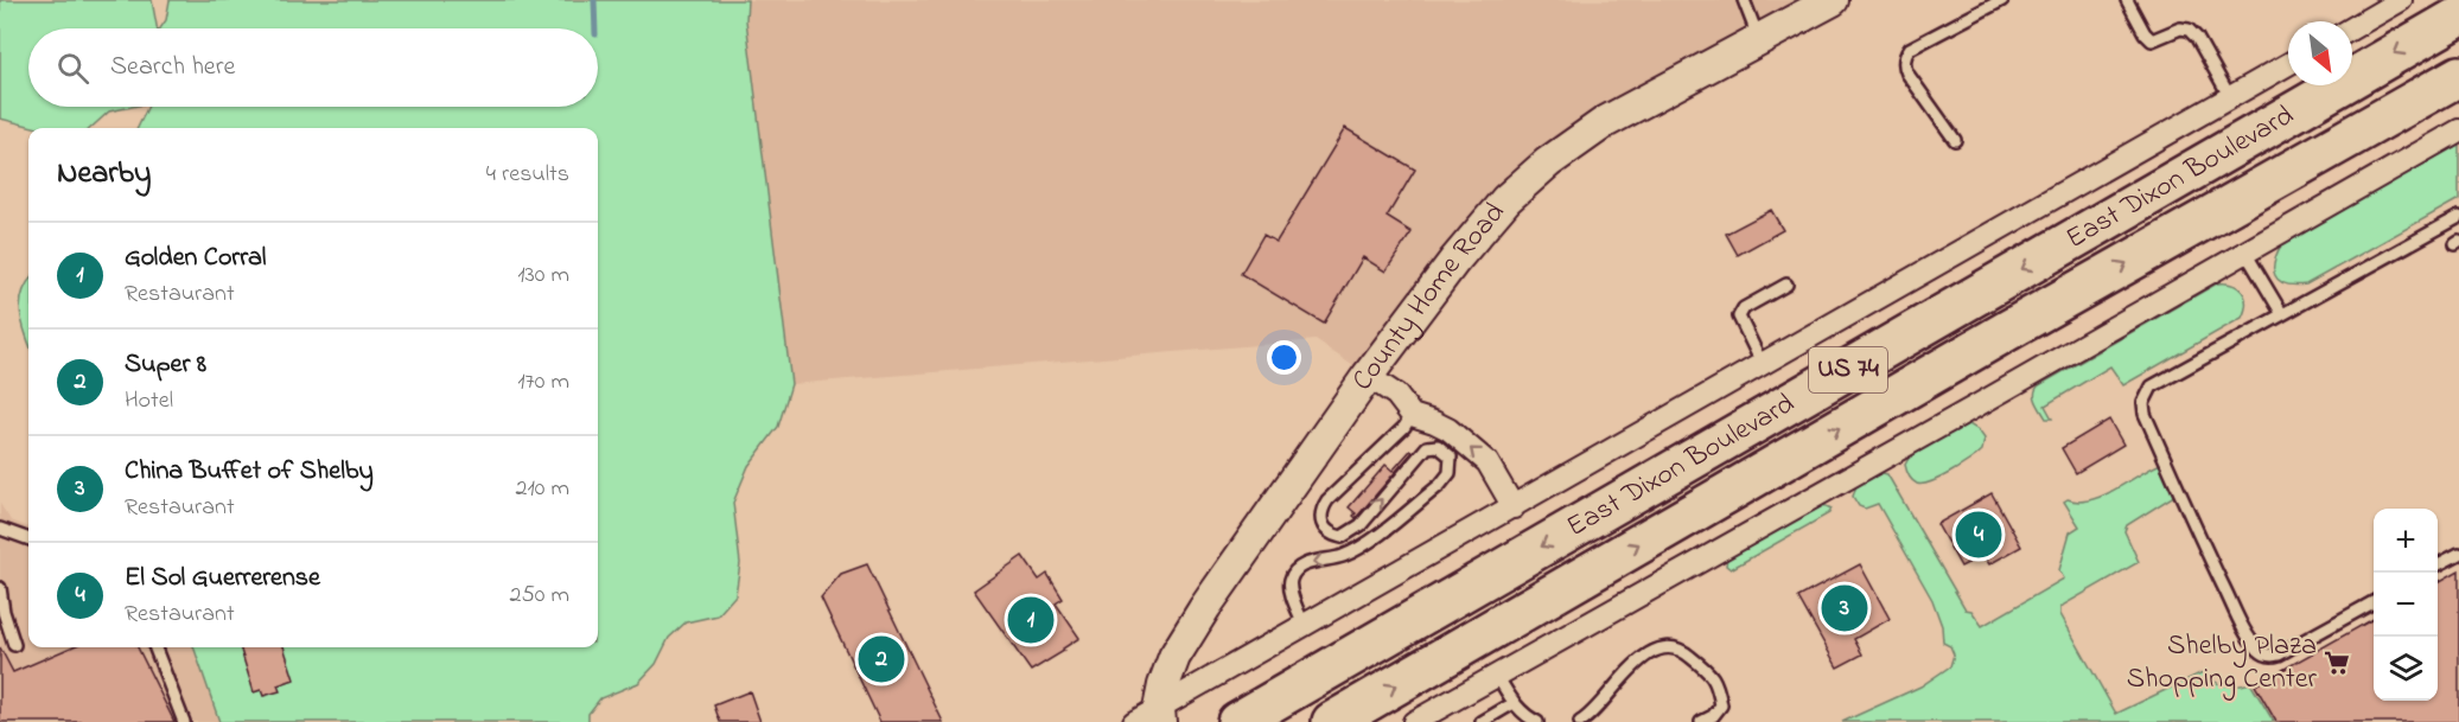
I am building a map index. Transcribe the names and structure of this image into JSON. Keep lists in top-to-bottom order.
{
  "streets": {
    "highway": ["East Dixon Boulevard", "US 74"],
    "street": ["County Home Road"]
  },
  "crossings": [
    ["East Dixon Boulevard", "County Home Road"]
  ],
  "places": {
    "supermarket": ["Shelby Plaza Shopping Center"]
  },
  "north": "bottom right",
  "page": {
    "search": "Search here",
    "heading": ["Nearby", "4 results"],
    "list": [
      {
        "mark": "1",
        "name": "Golden Corral",
        "note": "Restaurant",
        "value": "130 m"
      },
      {
        "mark": "2",
        "name": "Super 8",
        "note": "Hotel",
        "value": "170 m"
      },
      {
        "mark": "3",
        "name": "China Buffet of Shelby",
        "note": "Restaurant",
        "value": "210 m"
      },
      {
        "mark": "4",
        "name": "El Sol Guerrerense",
        "note": "Restaurant",
        "value": "250 m"
      }
    ],
    "map_buttons": ["+", "−"],
    "pins": [
      "4",
      "3",
      "1",
      "2"
    ]
  }
}
